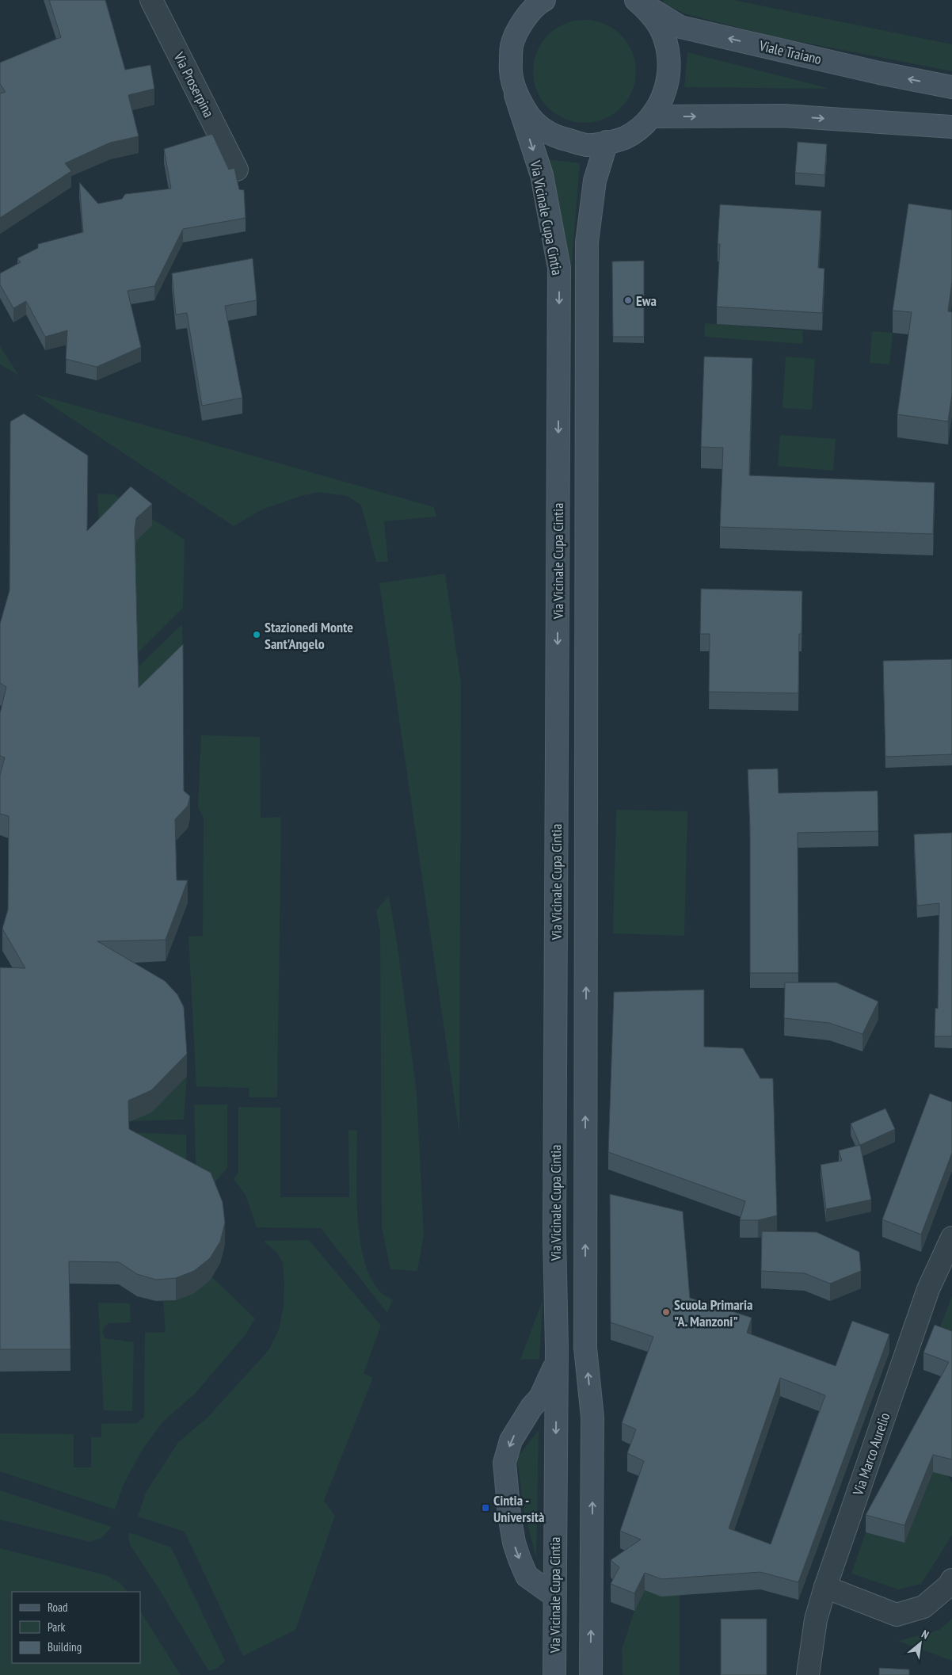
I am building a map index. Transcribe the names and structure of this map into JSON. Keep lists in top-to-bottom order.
{
  "streets": {
    "main road": ["Viale Traiano", "Via Vicinale Cupa Cintia"],
    "street": ["Via Proserpina", "Via Marco Aurelio"]
  },
  "places": {
    "other": ["Ewa", "Stazionedi Monte Sant'Angelo", "Scuola Primaria \"A. Manzoni\""],
    "transit": ["Cintia - Università"]
  },
  "legend": ["Road", "Park", "Building"],
  "north": "top right"
}
